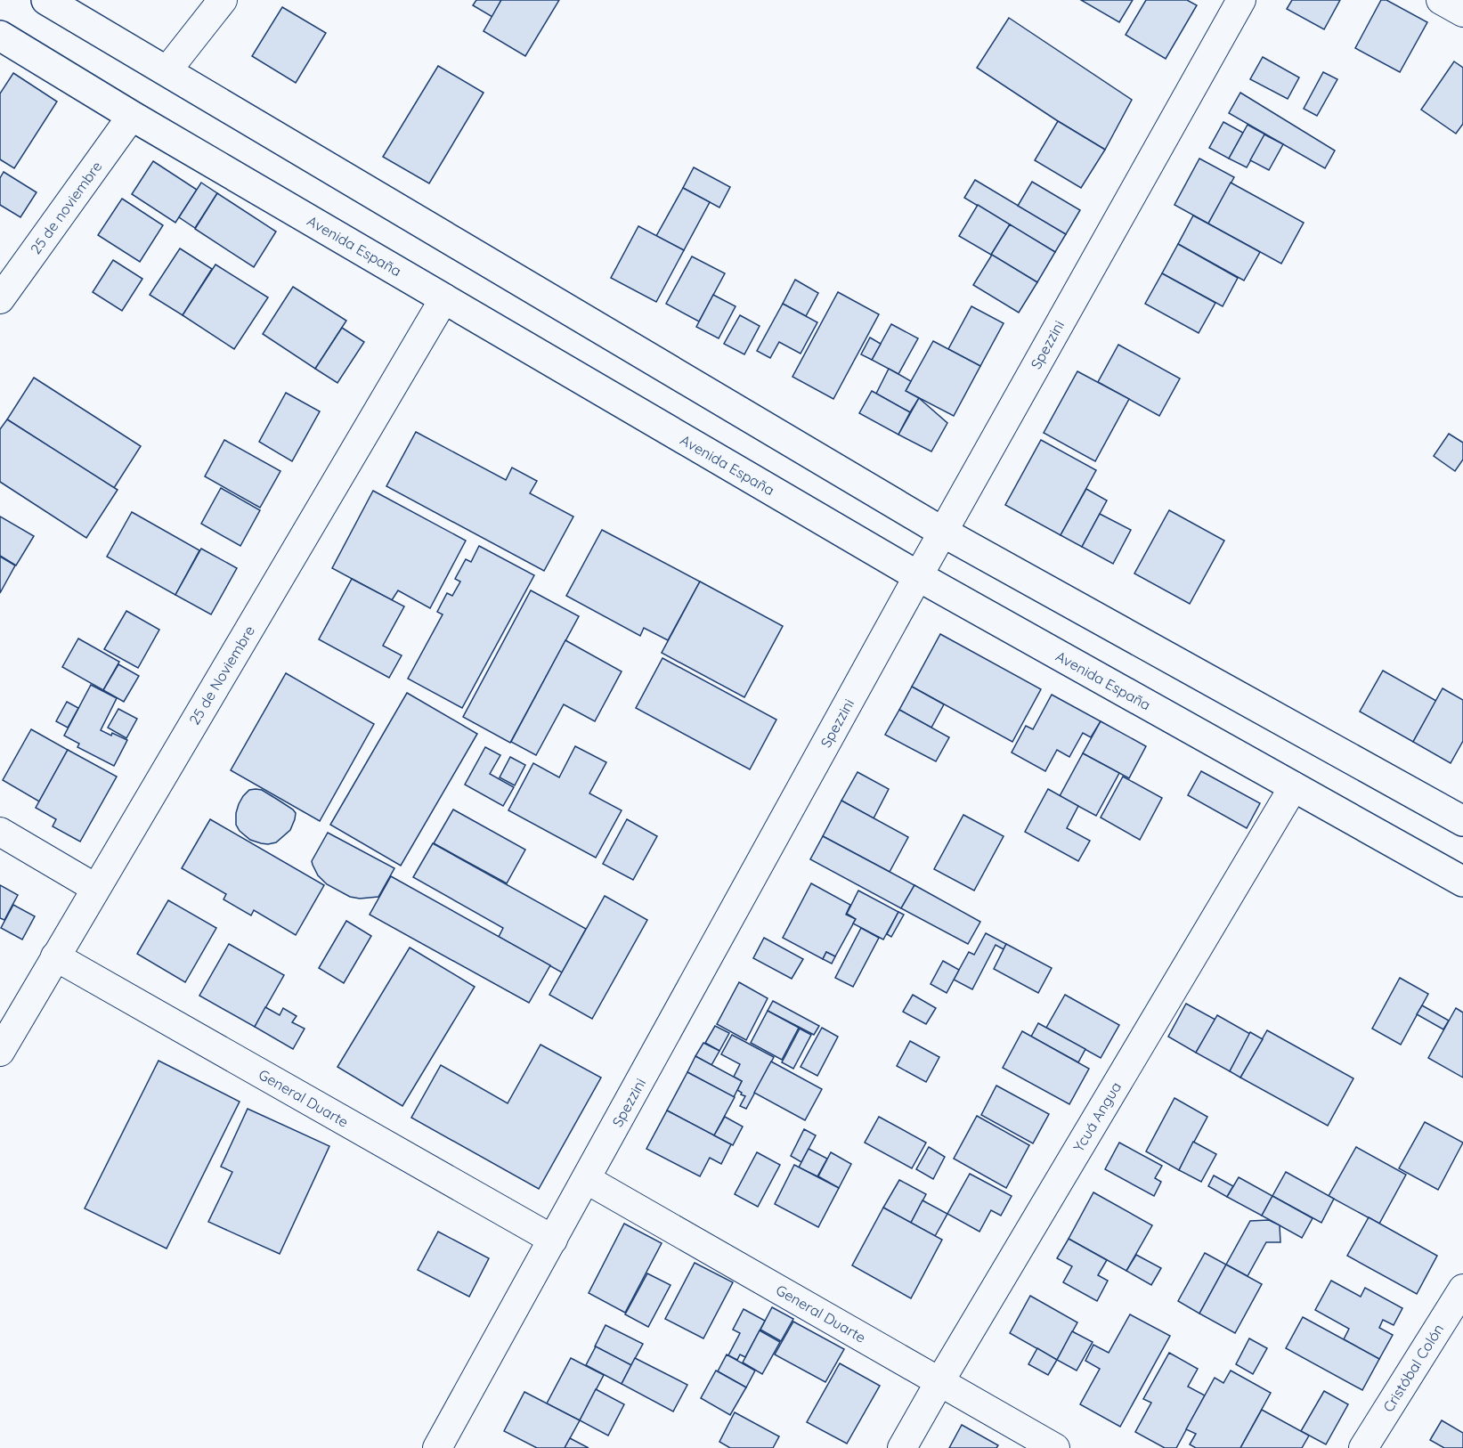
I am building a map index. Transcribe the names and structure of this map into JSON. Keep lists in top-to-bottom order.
{
  "streets": {
    "street": [
      "25 de noviembre",
      "Avenida España",
      "Spezzini",
      "25 de Noviembre",
      "General Duarte",
      "Ycuá Angua",
      "Cristóbal Colón"
    ]
  },
  "crossings": [
    ["25 de noviembre", "Avenida España"],
    ["Avenida España", "Spezzini"],
    ["Avenida España", "25 de Noviembre"],
    ["Avenida España", "Ycuá Angua"],
    ["Spezzini", "General Duarte"],
    ["25 de Noviembre", "General Duarte"],
    ["General Duarte", "Ycuá Angua"]
  ]
}
